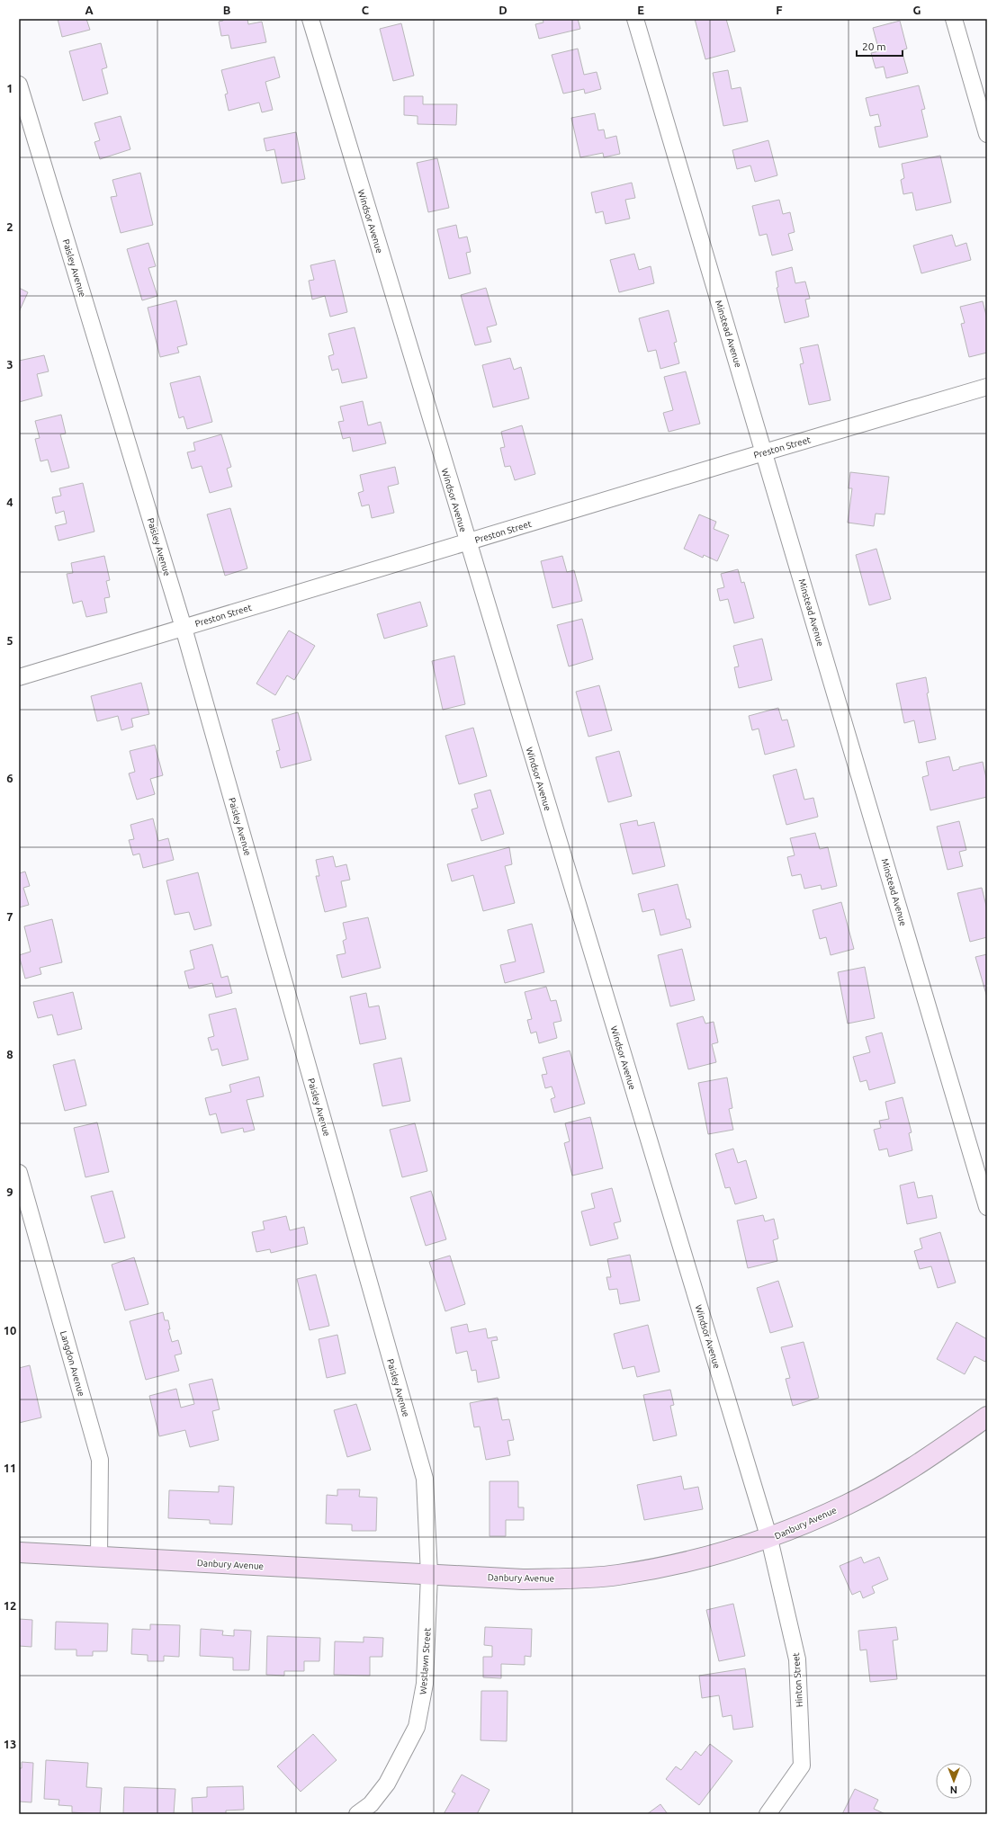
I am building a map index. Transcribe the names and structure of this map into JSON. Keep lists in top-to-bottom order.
{
  "streets": {
    "street": [
      "Windsor Avenue",
      "Paisley Avenue",
      "Minstead Avenue",
      "Preston Street",
      "Langdon Avenue",
      "Danbury Avenue",
      "Westlawn Street",
      "Hinton Street"
    ]
  },
  "crossings": [
    ["Windsor Avenue", "Preston Street"],
    ["Windsor Avenue", "Danbury Avenue"],
    ["Windsor Avenue", "Hinton Street"],
    ["Paisley Avenue", "Preston Street"],
    ["Paisley Avenue", "Danbury Avenue"],
    ["Paisley Avenue", "Westlawn Street"],
    ["Minstead Avenue", "Preston Street"],
    ["Langdon Avenue", "Danbury Avenue"],
    ["Danbury Avenue", "Westlawn Street"],
    ["Danbury Avenue", "Hinton Street"]
  ],
  "scale_bar": "20 m",
  "north": "bottom",
  "grid": {
    "columns": [
      "A",
      "B",
      "C",
      "D",
      "E",
      "F",
      "G"
    ],
    "rows": [
      "1",
      "2",
      "3",
      "4",
      "5",
      "6",
      "7",
      "8",
      "9",
      "10",
      "11",
      "12",
      "13"
    ]
  }
}
